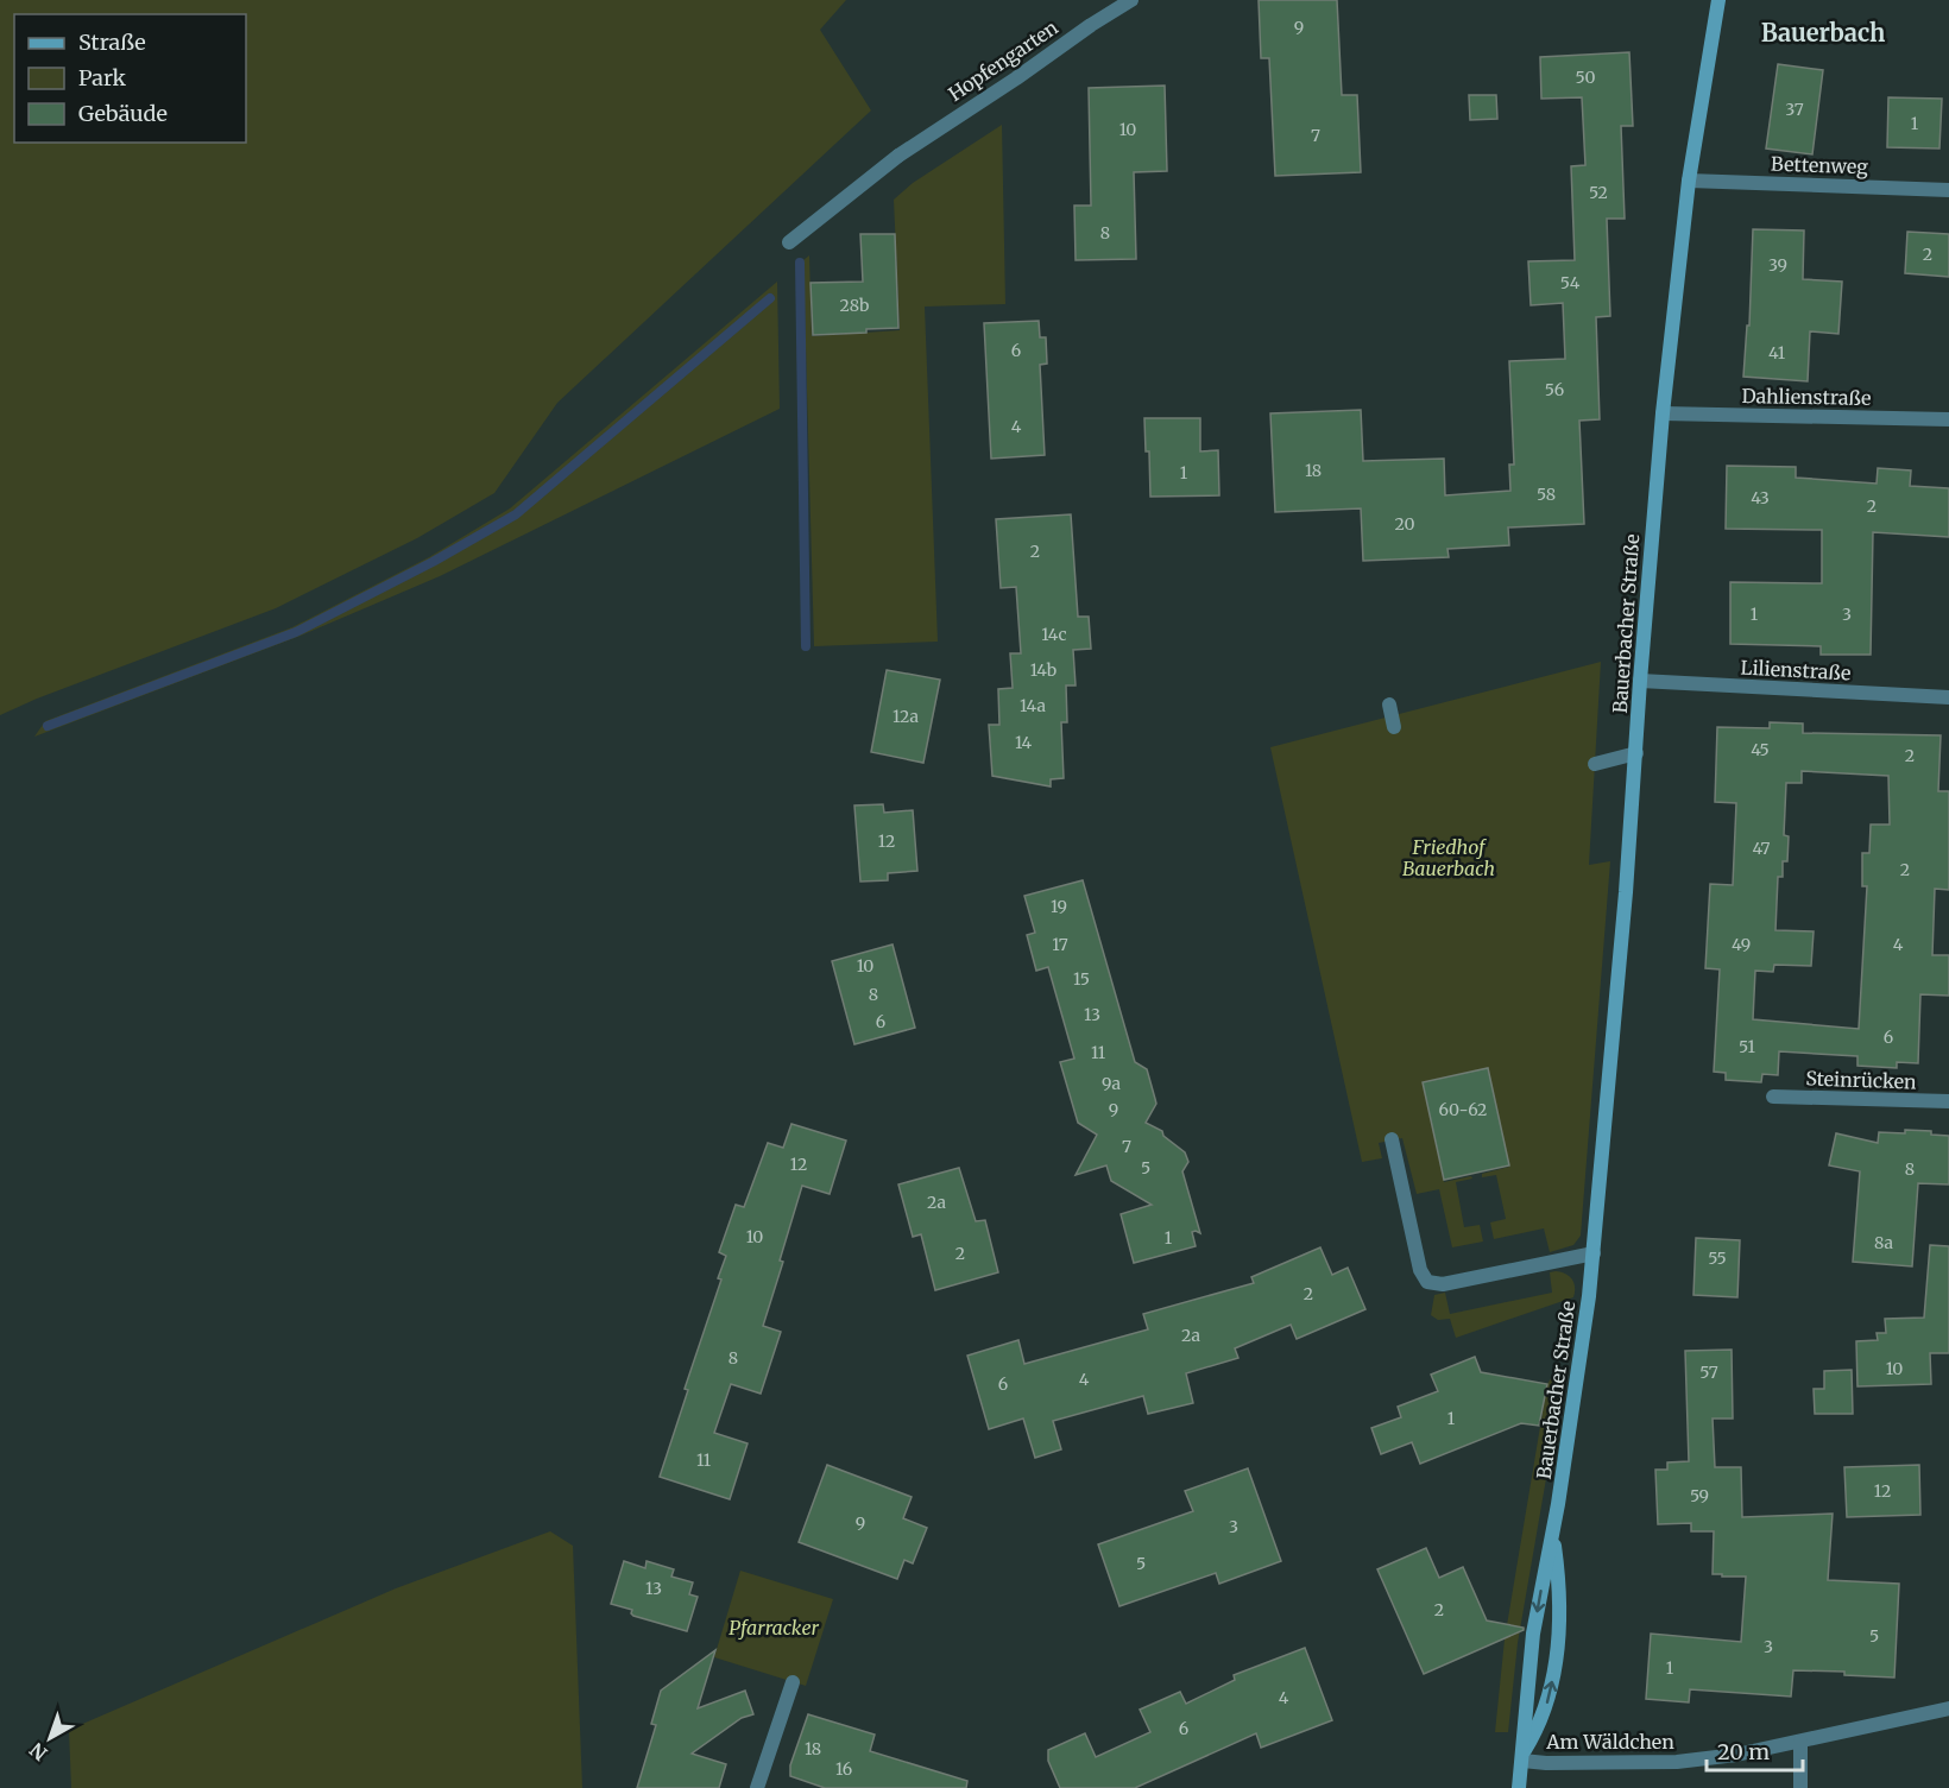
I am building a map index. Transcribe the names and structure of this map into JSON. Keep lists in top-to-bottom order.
{
  "streets": {
    "street": [
      "Hopfengarten",
      "Bettenweg",
      "Dahlienstraße",
      "Bauerbacher Straße",
      "Lilienstraße",
      "Steinrücken",
      "Am Wäldchen"
    ]
  },
  "crossings": [
    ["Bettenweg", "Bauerbacher Straße"],
    ["Dahlienstraße", "Bauerbacher Straße"],
    ["Bauerbacher Straße", "Lilienstraße"]
  ],
  "districts": ["Bauerbach"],
  "parks": ["Friedhof Bauerbach", "Pfarracker"],
  "house_numbers": [
    "9",
    "50",
    "37",
    "1",
    "10",
    "7",
    "52",
    "8",
    "2",
    "39",
    "54",
    "28b",
    "6",
    "41",
    "56",
    "4",
    "18",
    "1",
    "58",
    "43",
    "2",
    "20",
    "2",
    "1",
    "3",
    "14c",
    "14b",
    "14a",
    "12a",
    "14",
    "45",
    "2",
    "12",
    "47",
    "2",
    "19",
    "17",
    "49",
    "4",
    "10",
    "15",
    "8",
    "13",
    "6",
    "6",
    "51",
    "11",
    "9a",
    "9",
    "60-62",
    "7",
    "12",
    "5",
    "8",
    "2a",
    "10",
    "1",
    "8a",
    "2",
    "55",
    "2",
    "2a",
    "8",
    "10",
    "57",
    "4",
    "6",
    "1",
    "11",
    "12",
    "59",
    "9",
    "3",
    "5",
    "13",
    "2",
    "5",
    "3",
    "1",
    "4",
    "6",
    "18",
    "16"
  ],
  "legend": ["Straße", "Park", "Gebäude"],
  "scale_bar": "20 m",
  "north": "bottom left"
}
